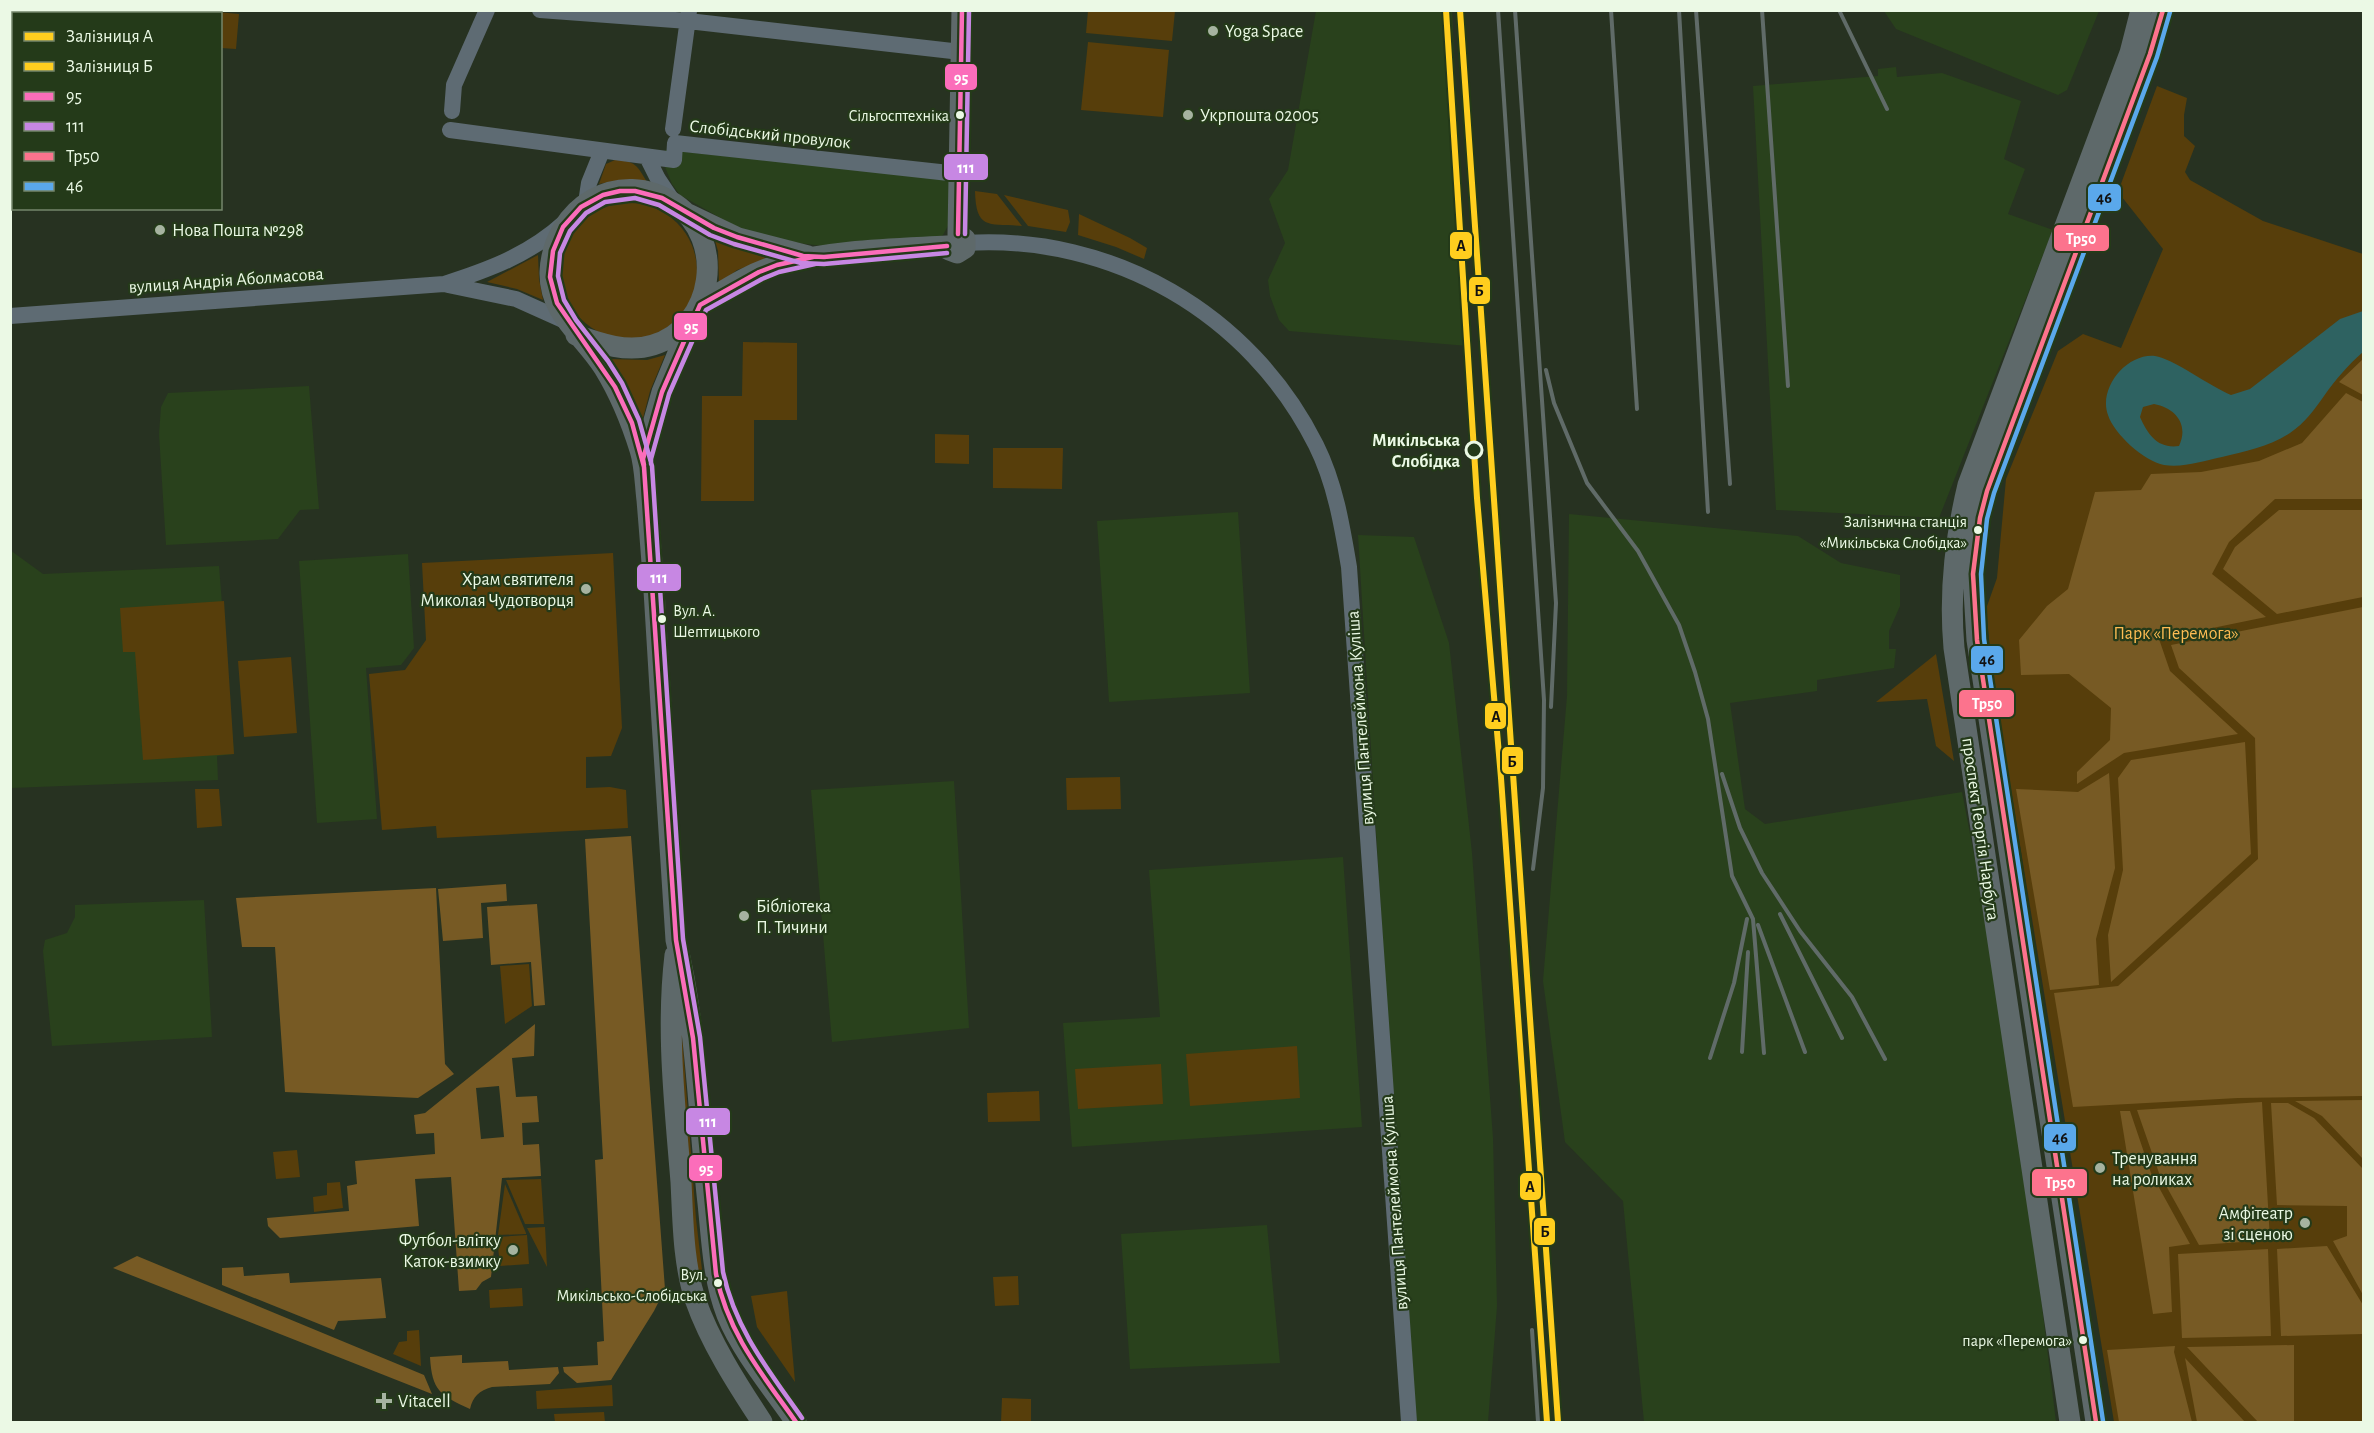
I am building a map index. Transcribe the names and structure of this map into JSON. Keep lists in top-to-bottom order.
{
  "streets": {
    "main road": ["вулиця Пантелеймона Куліша", "проспект Георгія Нарбута"],
    "street": ["Слобідський провулок", "вулиця Андрія Аболмасова"]
  },
  "crossings": [
    ["вулиця Андрія Аболмасова", "вулиця Пантелеймона Куліша"]
  ],
  "parks": ["Парк «Перемога»"],
  "places": {
    "other": [
      "Yoga Space",
      "Сільгосптехніка",
      "Укрпошта 02005",
      "Нова Пошта №298",
      "Микільська Слобідка",
      "Залізнична станція «Микільська Слобідка»",
      "Храм святителя Миколая Чудотворця",
      "Вул. А. Шептицького",
      "Бібліотека П. Тичини",
      "Тренування на роликах",
      "Амфітеатр зі сценою",
      "Футбол-влітку Каток-взимку",
      "Вул. Микільсько-Слобідська",
      "парк «Перемога»"
    ],
    "health": ["Vitacell"]
  },
  "lines": [
    "rail line A",
    "rail line Б",
    "transit line 95",
    "transit line 111",
    "transit line Тр50",
    "transit line 46"
  ],
  "legend": [
    "Залізниця A",
    "Залізниця Б",
    "95",
    "111",
    "Тр50",
    "46"
  ]
}
